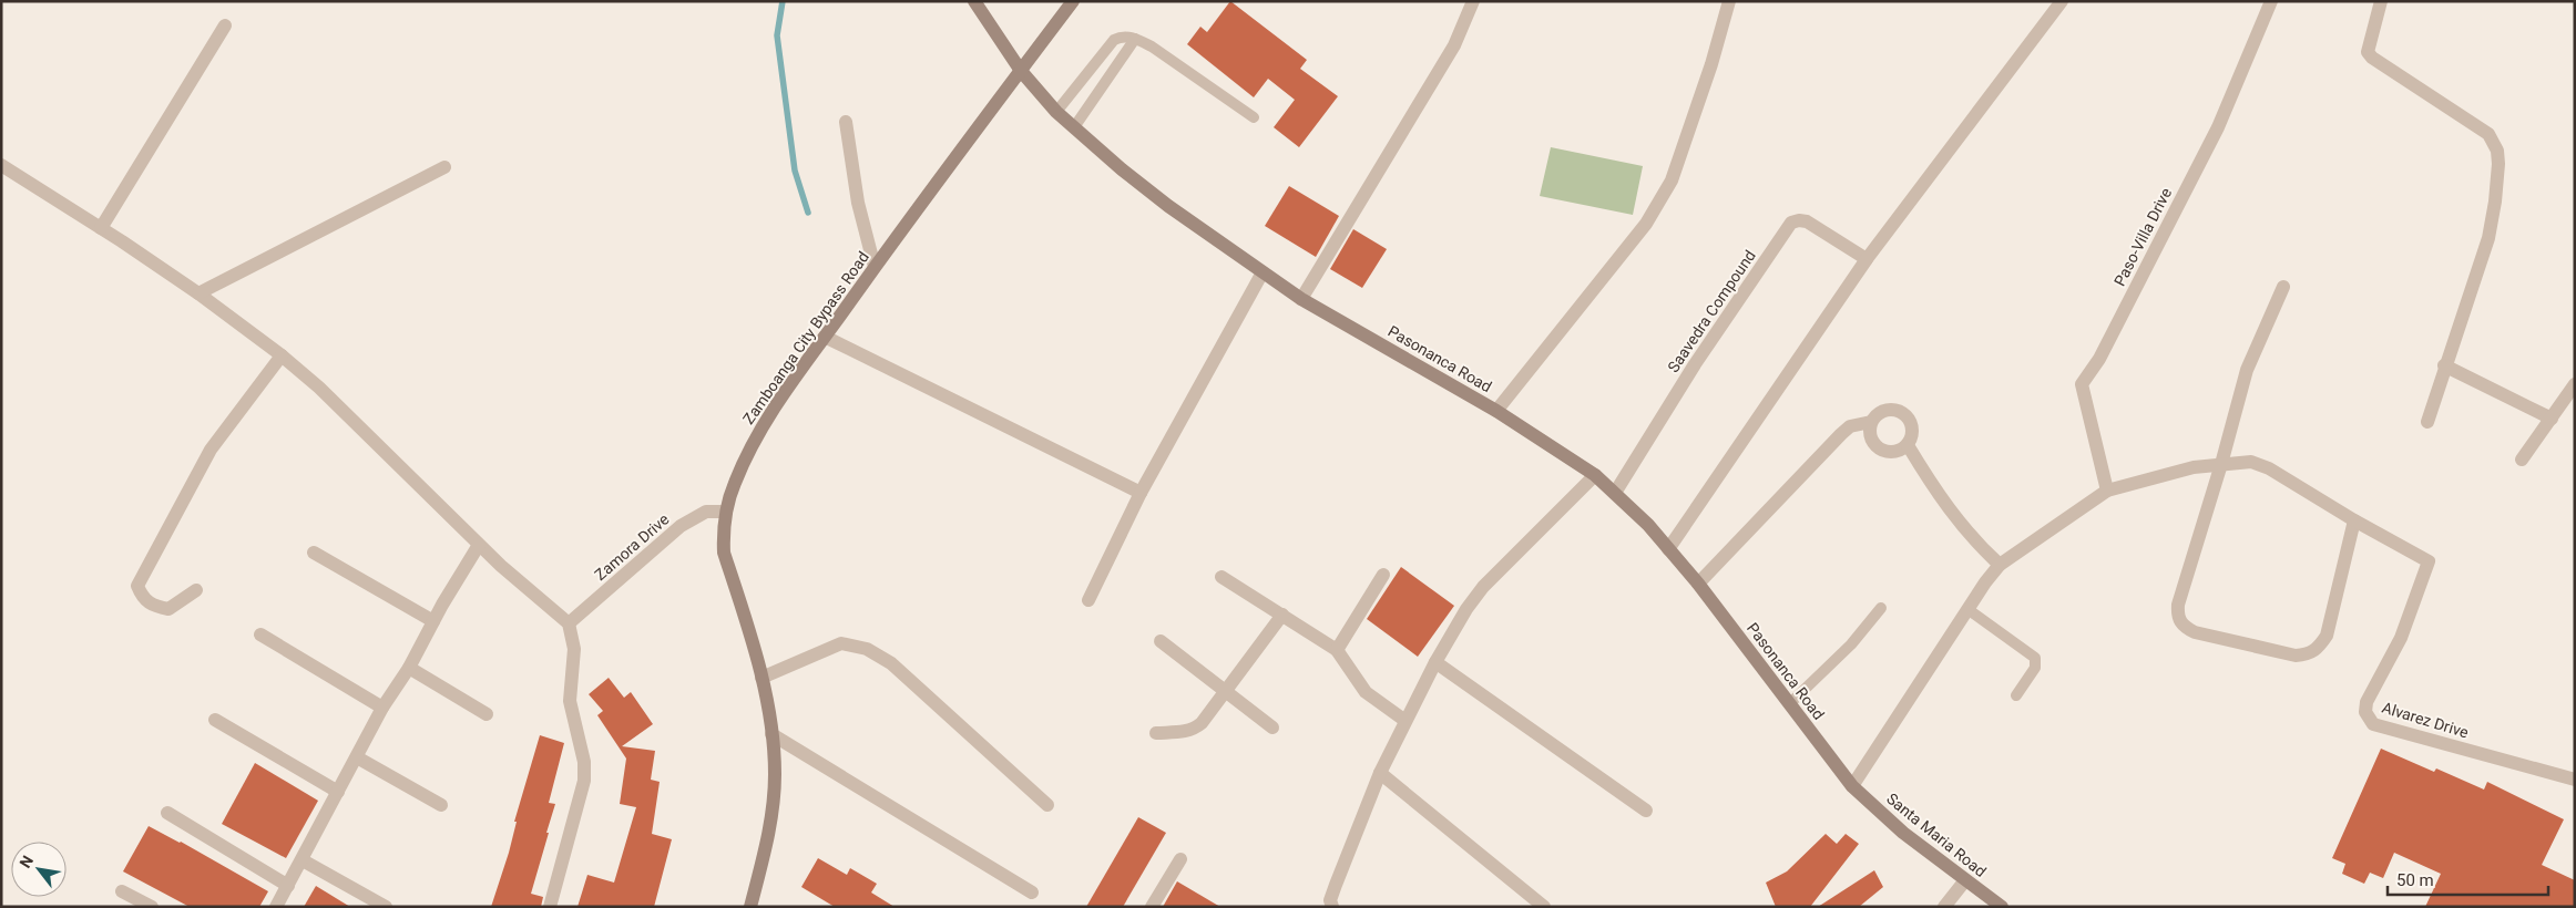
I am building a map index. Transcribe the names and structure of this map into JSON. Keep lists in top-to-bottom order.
{
  "streets": {
    "street": [
      "Paso-Villa Drive",
      "Saavedra Compound",
      "Zamboanga City Bypass Road",
      "Pasonanca Road",
      "Zamora Drive",
      "Alvarez Drive",
      "Santa Maria Road"
    ]
  },
  "crossings": [
    ["Saavedra Compound", "Pasonanca Road"],
    ["Zamboanga City Bypass Road", "Pasonanca Road"],
    ["Zamboanga City Bypass Road", "Zamora Drive"],
    ["Pasonanca Road", "Santa Maria Road"]
  ],
  "scale_bar": "50 m",
  "north": "top left"
}
